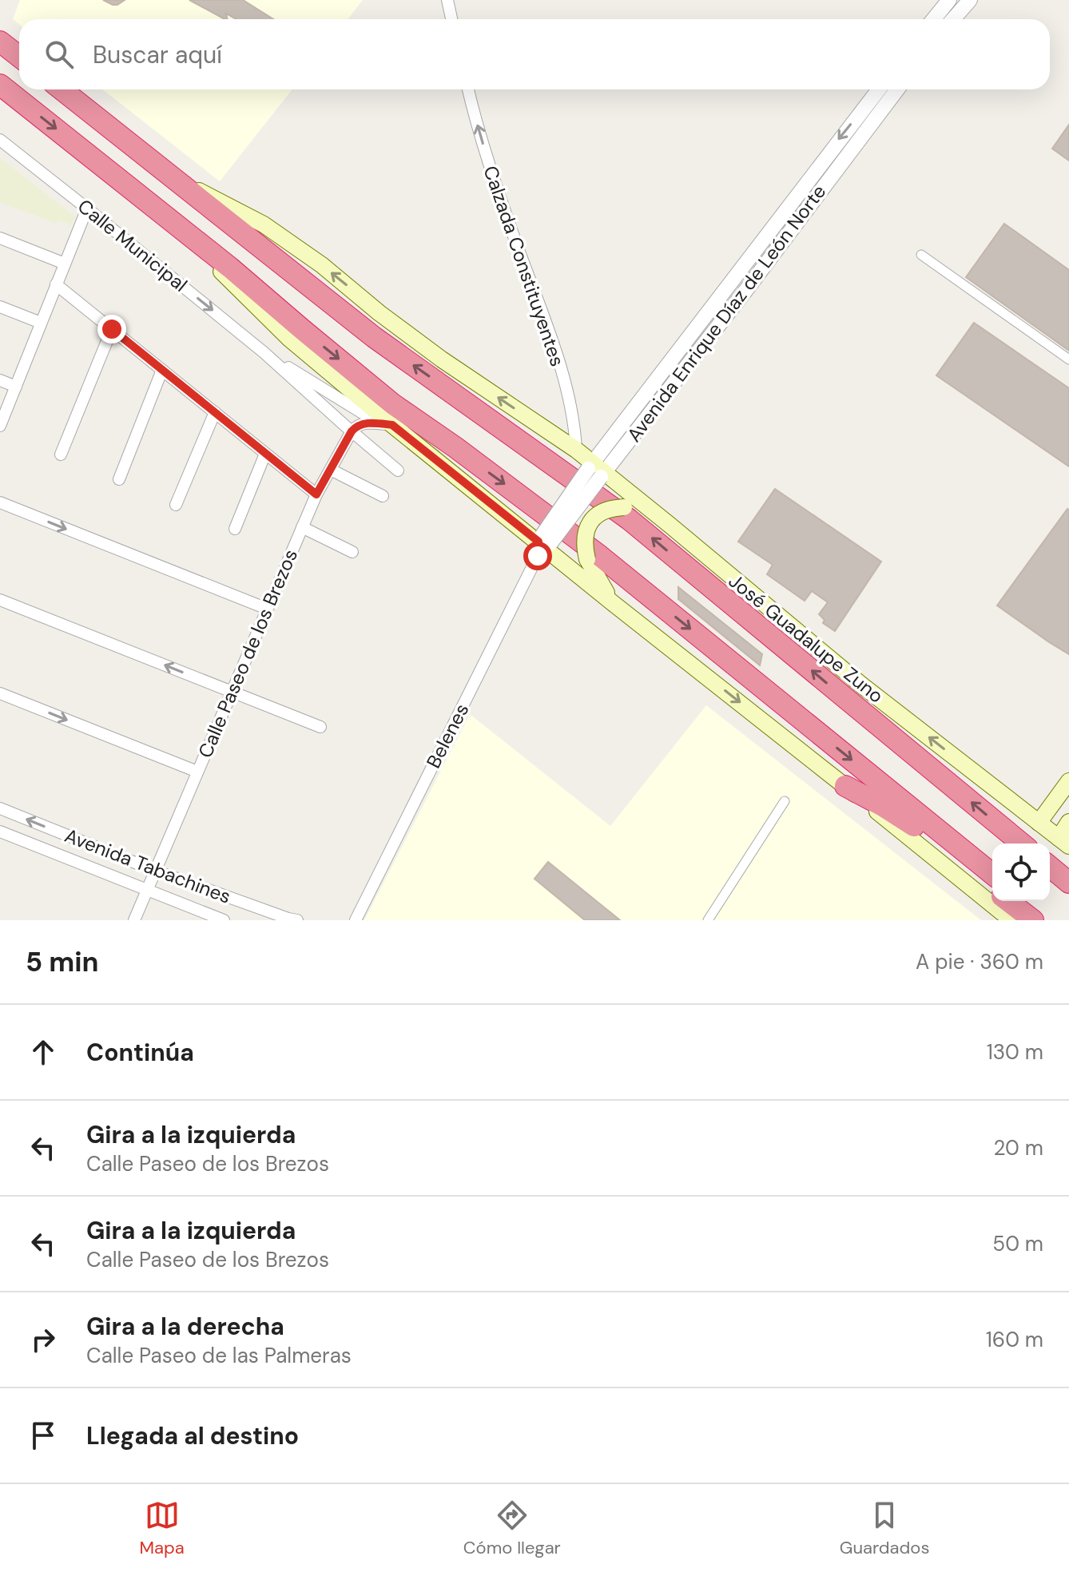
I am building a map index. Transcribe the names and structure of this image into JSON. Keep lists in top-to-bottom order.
{
  "streets": {
    "main road": ["José Guadalupe Zuno"],
    "street": [
      "Calle Municipal",
      "Calzada Constituyentes",
      "Avenida Enrique Díaz de León Norte",
      "Calle Paseo de los Brezos",
      "Belenes",
      "Avenida Tabachines"
    ]
  },
  "crossings": [
    ["Calle Municipal", "Calle Paseo de los Brezos"],
    ["Calzada Constituyentes", "José Guadalupe Zuno"],
    ["Avenida Enrique Díaz de León Norte", "José Guadalupe Zuno"],
    ["Avenida Enrique Díaz de León Norte", "Belenes"],
    ["Calle Paseo de los Brezos", "Avenida Tabachines"]
  ],
  "one_way": ["Calzada Constituyentes"],
  "page": {
    "search": "Buscar aquí",
    "heading": ["5 min", "A pie · 360 m"],
    "list": [
      ["Continúa", "130 m"],
      ["Gira a la izquierda", "Calle Paseo de los Brezos", "20 m"],
      ["Gira a la izquierda", "Calle Paseo de los Brezos", "50 m"],
      ["Gira a la derecha", "Calle Paseo de las Palmeras", "160 m"],
      "Llegada al destino"
    ],
    "nav": ["Mapa", "Cómo llegar", "Guardados"]
  }
}
